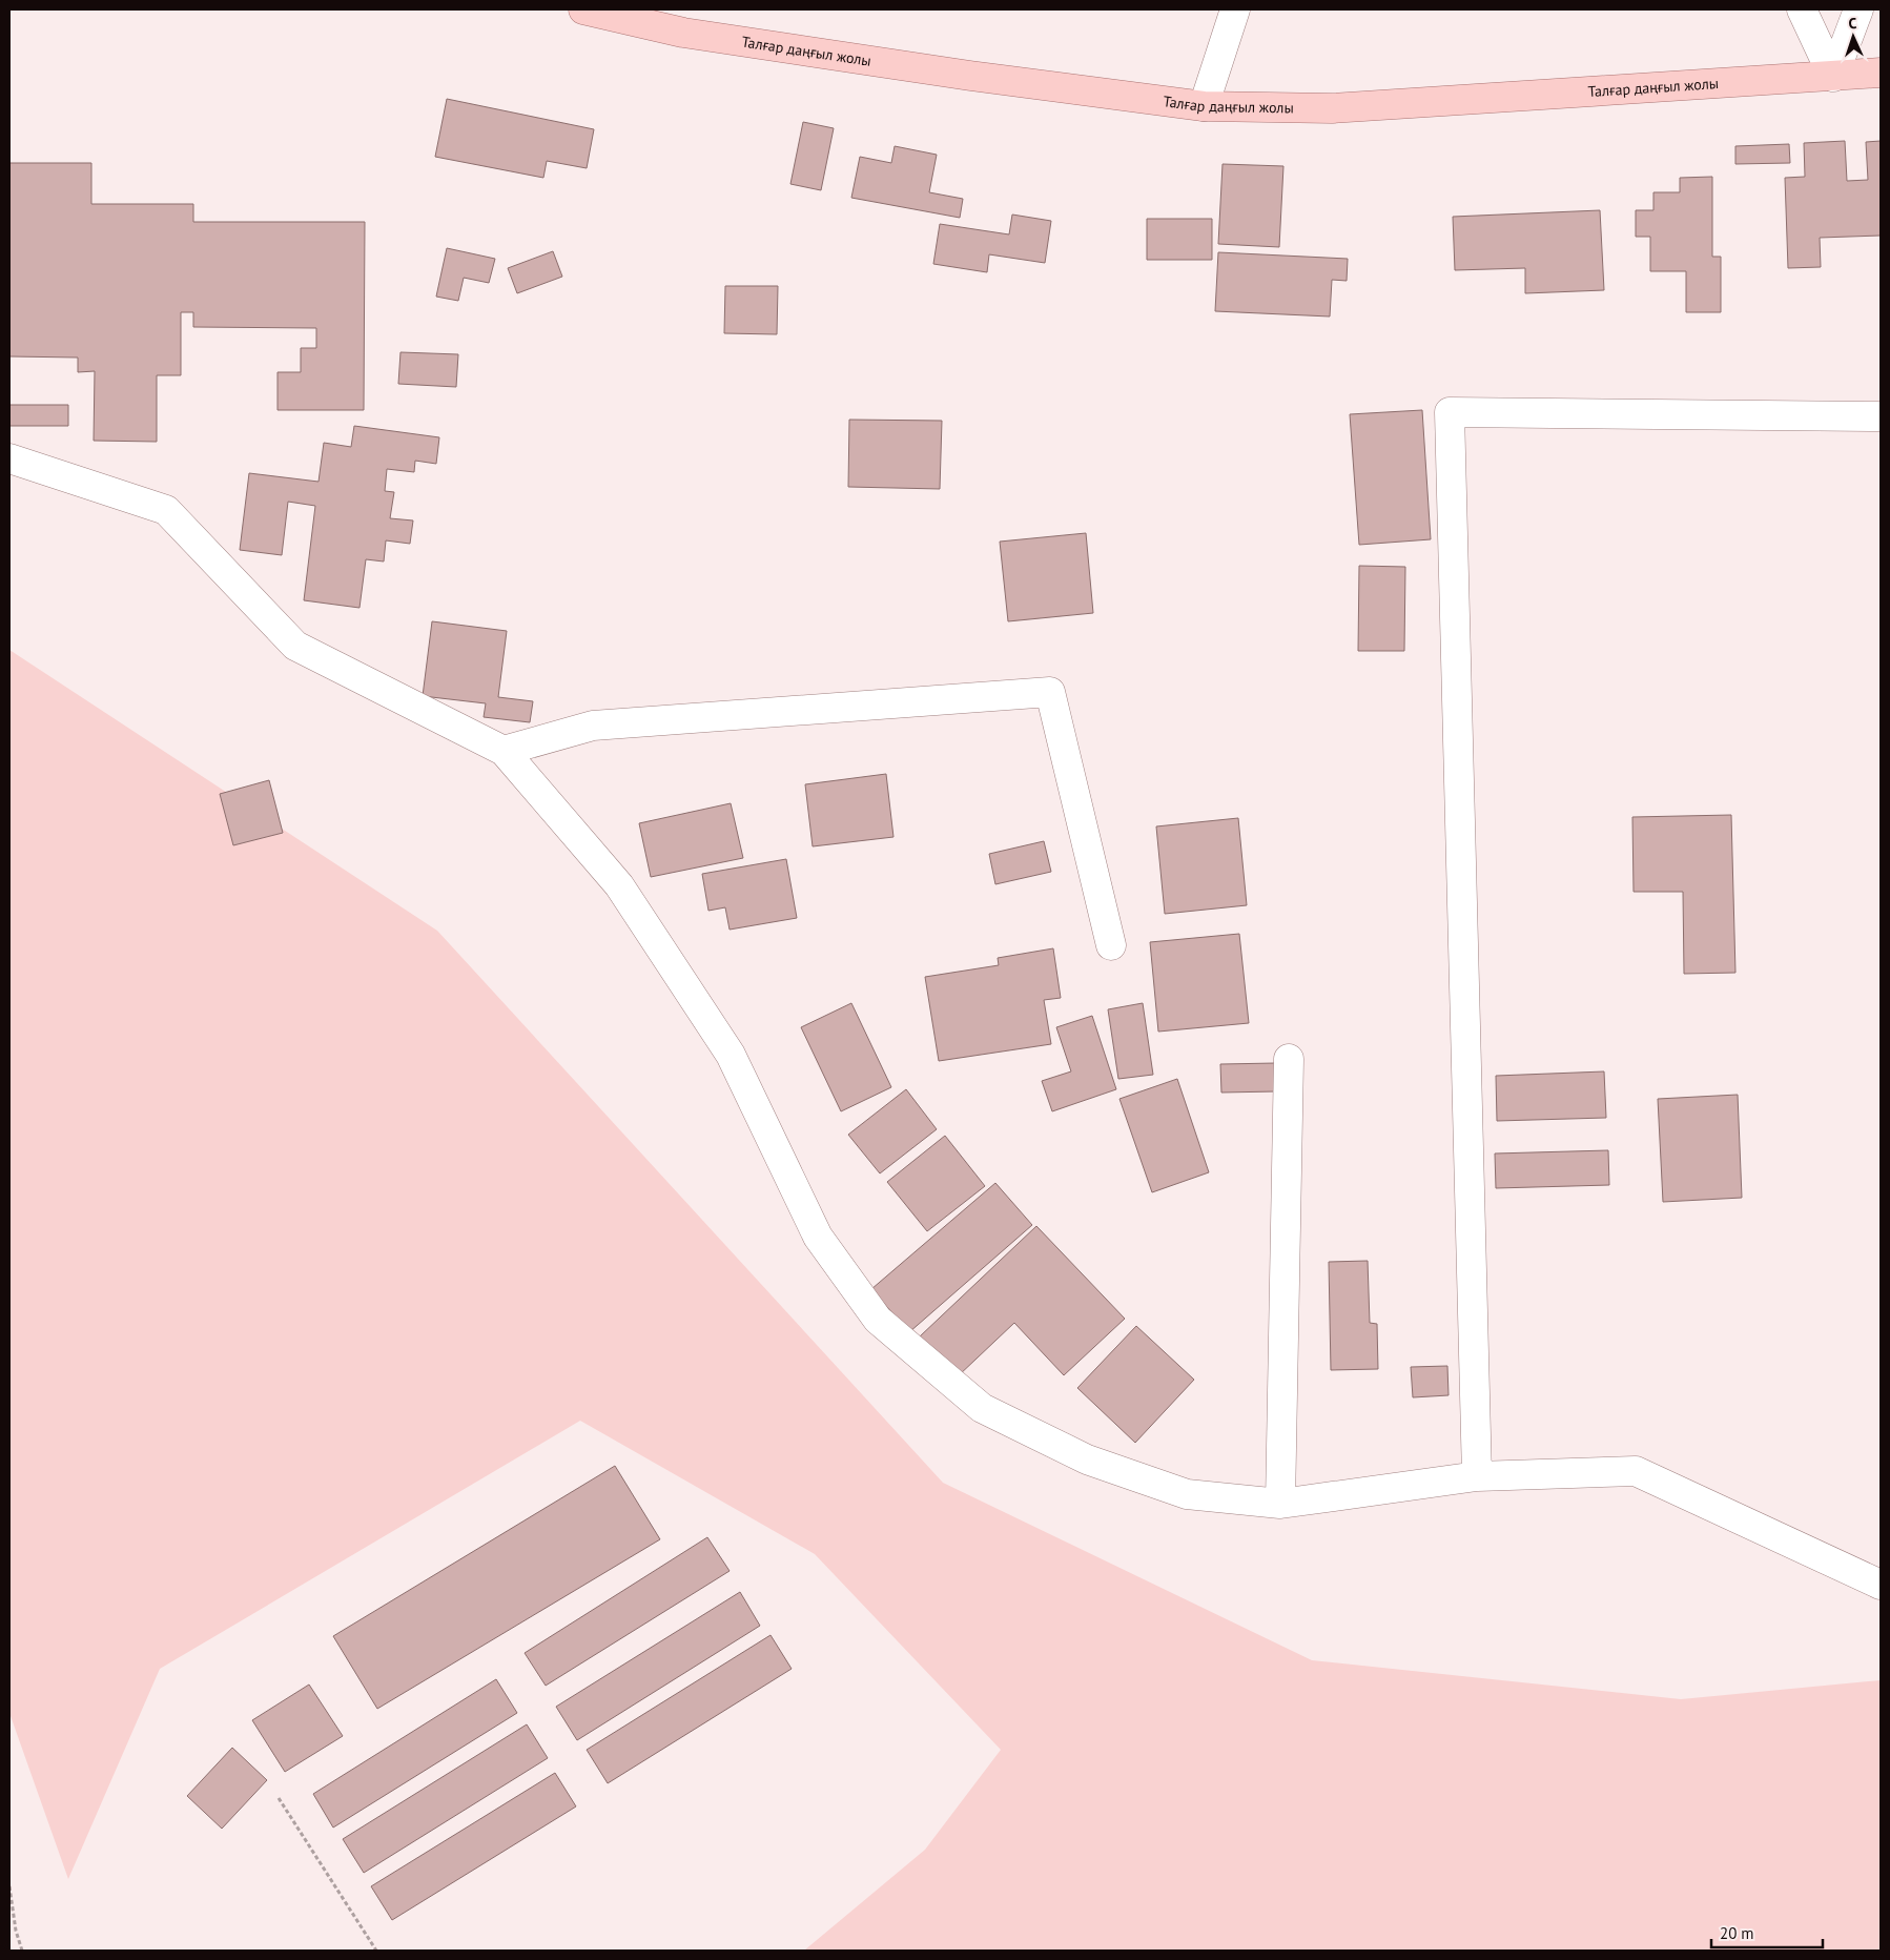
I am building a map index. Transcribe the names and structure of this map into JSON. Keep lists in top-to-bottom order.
{
  "streets": {
    "main road": ["Талғар даңғыл жолы"]
  },
  "scale_bar": "20 m",
  "north": "top"
}
